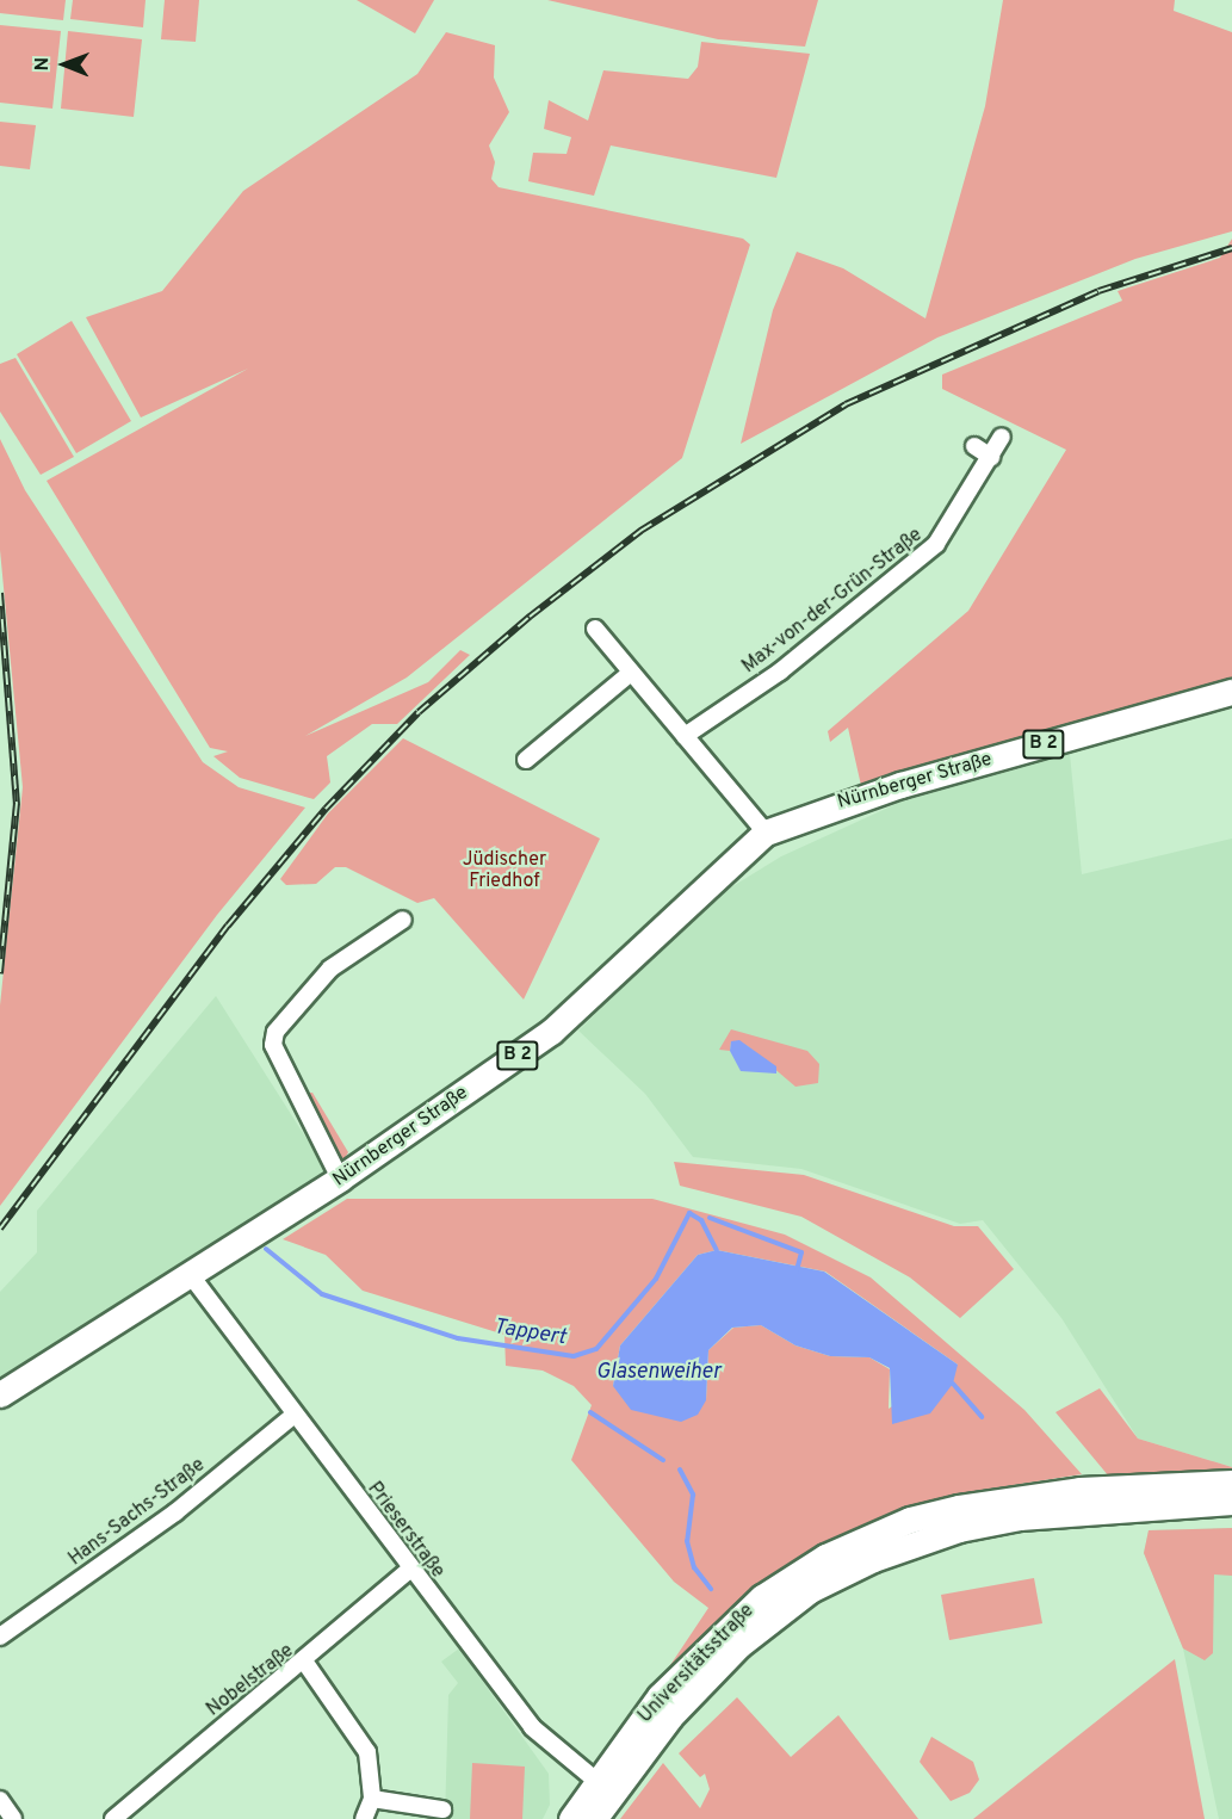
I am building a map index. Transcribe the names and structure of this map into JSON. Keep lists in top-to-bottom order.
{
  "streets": {
    "main road": ["B 2", "Nürnberger Straße", "Universitätsstraße"],
    "street": [
      "Max-von-der-Grün-Straße",
      "Hans-Sachs-Straße",
      "Prieserstraße",
      "Nobelstraße"
    ]
  },
  "crossings": [
    ["Nürnberger Straße", "Prieserstraße"],
    ["Hans-Sachs-Straße", "Prieserstraße"],
    ["Prieserstraße", "Universitätsstraße"],
    ["Prieserstraße", "Nobelstraße"]
  ],
  "water": ["Tappert", "Glasenweiher"],
  "parks": ["Jüdischer Friedhof"],
  "north": "left"
}
